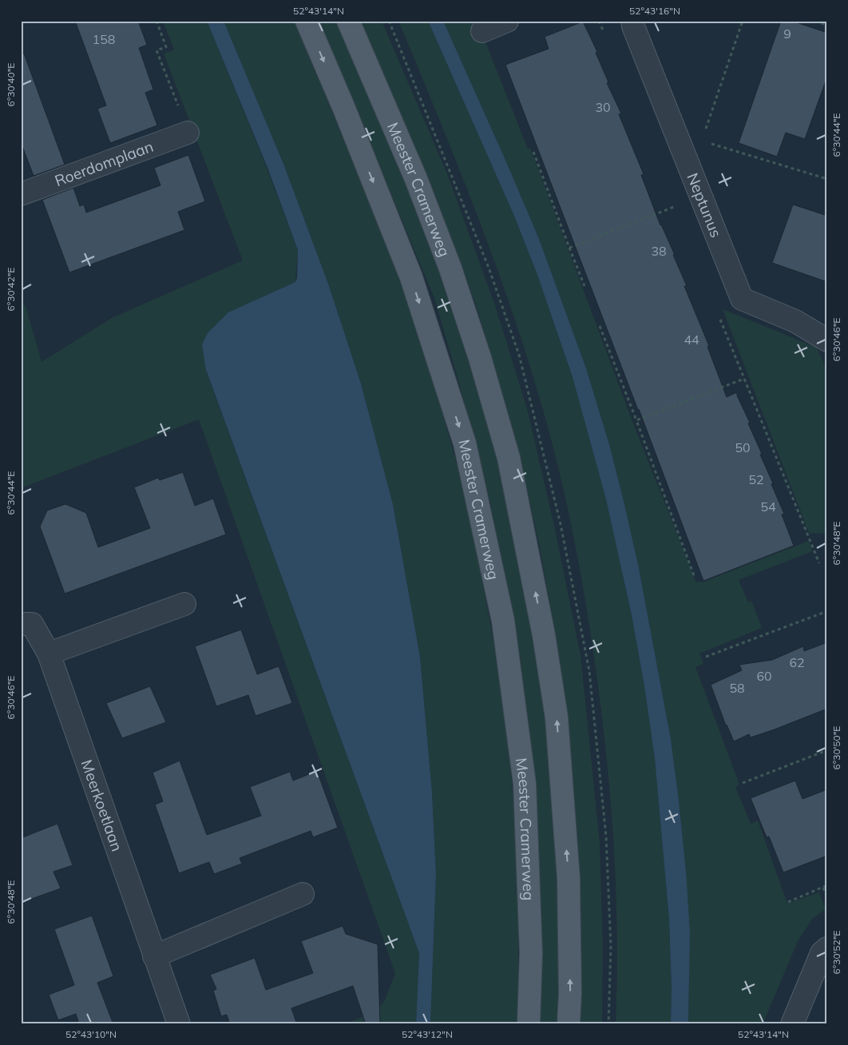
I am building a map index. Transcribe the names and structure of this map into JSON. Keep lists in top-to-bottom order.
{
  "streets": {
    "main road": ["Meester Cramerweg"],
    "street": ["Roerdomplaan", "Neptunus", "Meerkoetlaan"]
  },
  "house_numbers": [
    "9",
    "158",
    "30",
    "38",
    "44",
    "50",
    "52",
    "54",
    "62",
    "60",
    "58"
  ],
  "coordinates": [
    "52°43'14\"N",
    "52°43'16\"N",
    "6°30'40\"E",
    "6°30'44\"E",
    "6°30'42\"E",
    "6°30'46\"E",
    "6°30'48\"E",
    "6°30'50\"E",
    "6°30'52\"E",
    "52°43'10\"N",
    "52°43'12\"N"
  ]
}
